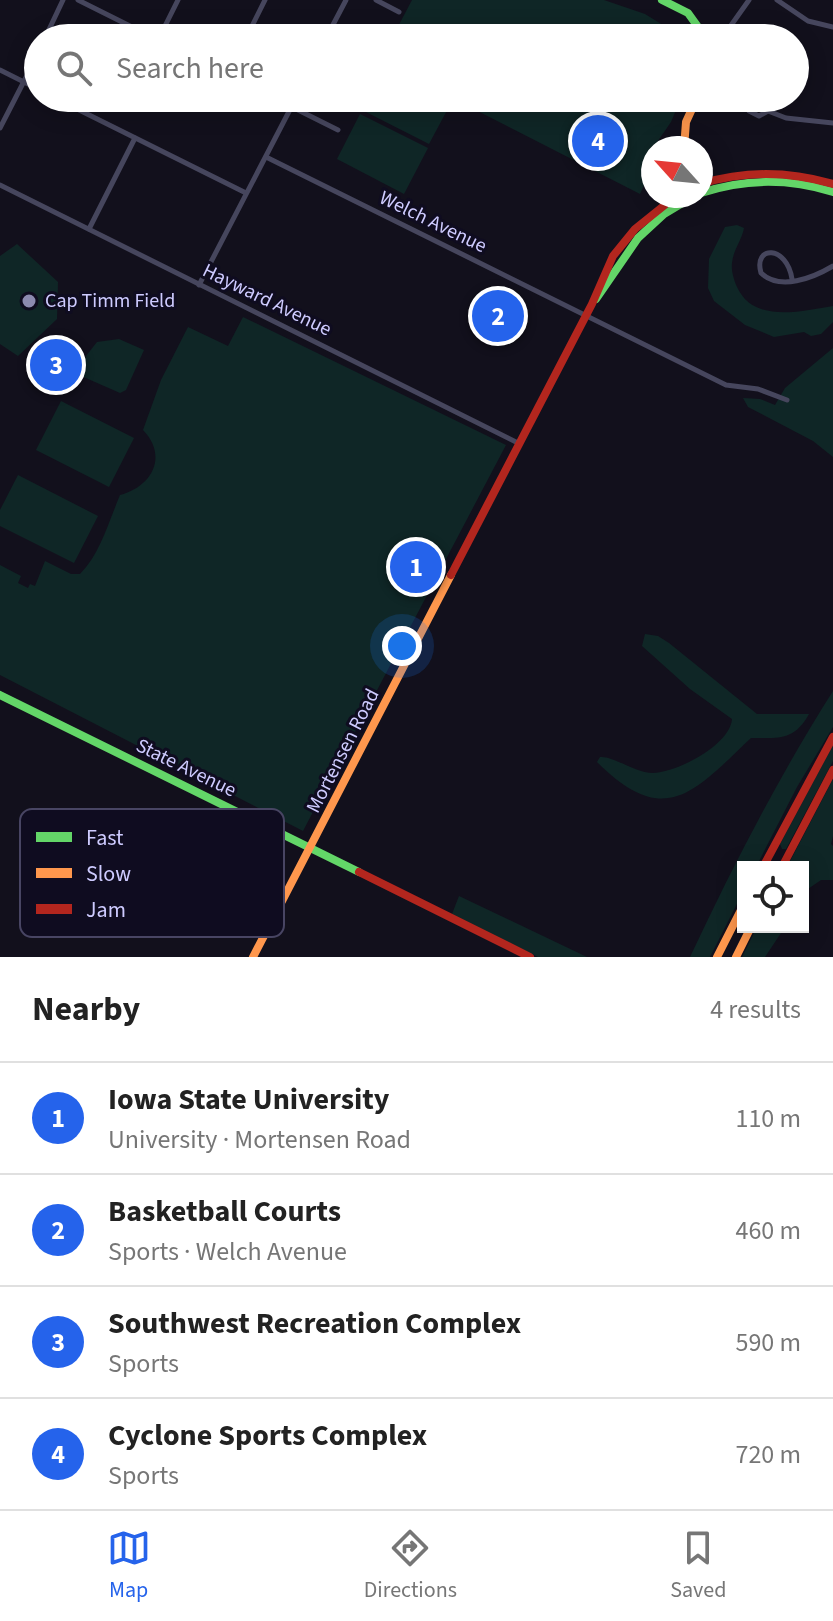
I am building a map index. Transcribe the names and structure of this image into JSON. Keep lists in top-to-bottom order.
{
  "streets": {
    "main road": ["Mortensen Road", "State Avenue"],
    "street": ["Welch Avenue", "Hayward Avenue"]
  },
  "crossings": [
    ["Welch Avenue", "Mortensen Road"],
    ["Hayward Avenue", "Mortensen Road"],
    ["Mortensen Road", "State Avenue"]
  ],
  "places": ["Cap Timm Field"],
  "legend": ["Fast", "Slow", "Jam"],
  "north": "top left",
  "page": {
    "search": "Search here",
    "pins": [
      "4",
      "2",
      "3",
      "1"
    ],
    "heading": ["Nearby", "4 results"],
    "list": [
      {
        "mark": "1",
        "name": "Iowa State University",
        "note": "University · Mortensen Road",
        "value": "110 m"
      },
      {
        "mark": "2",
        "name": "Basketball Courts",
        "note": "Sports · Welch Avenue",
        "value": "460 m"
      },
      {
        "mark": "3",
        "name": "Southwest Recreation Complex",
        "note": "Sports",
        "value": "590 m"
      },
      {
        "mark": "4",
        "name": "Cyclone Sports Complex",
        "note": "Sports",
        "value": "720 m"
      }
    ],
    "nav": ["Map", "Directions", "Saved"]
  }
}
